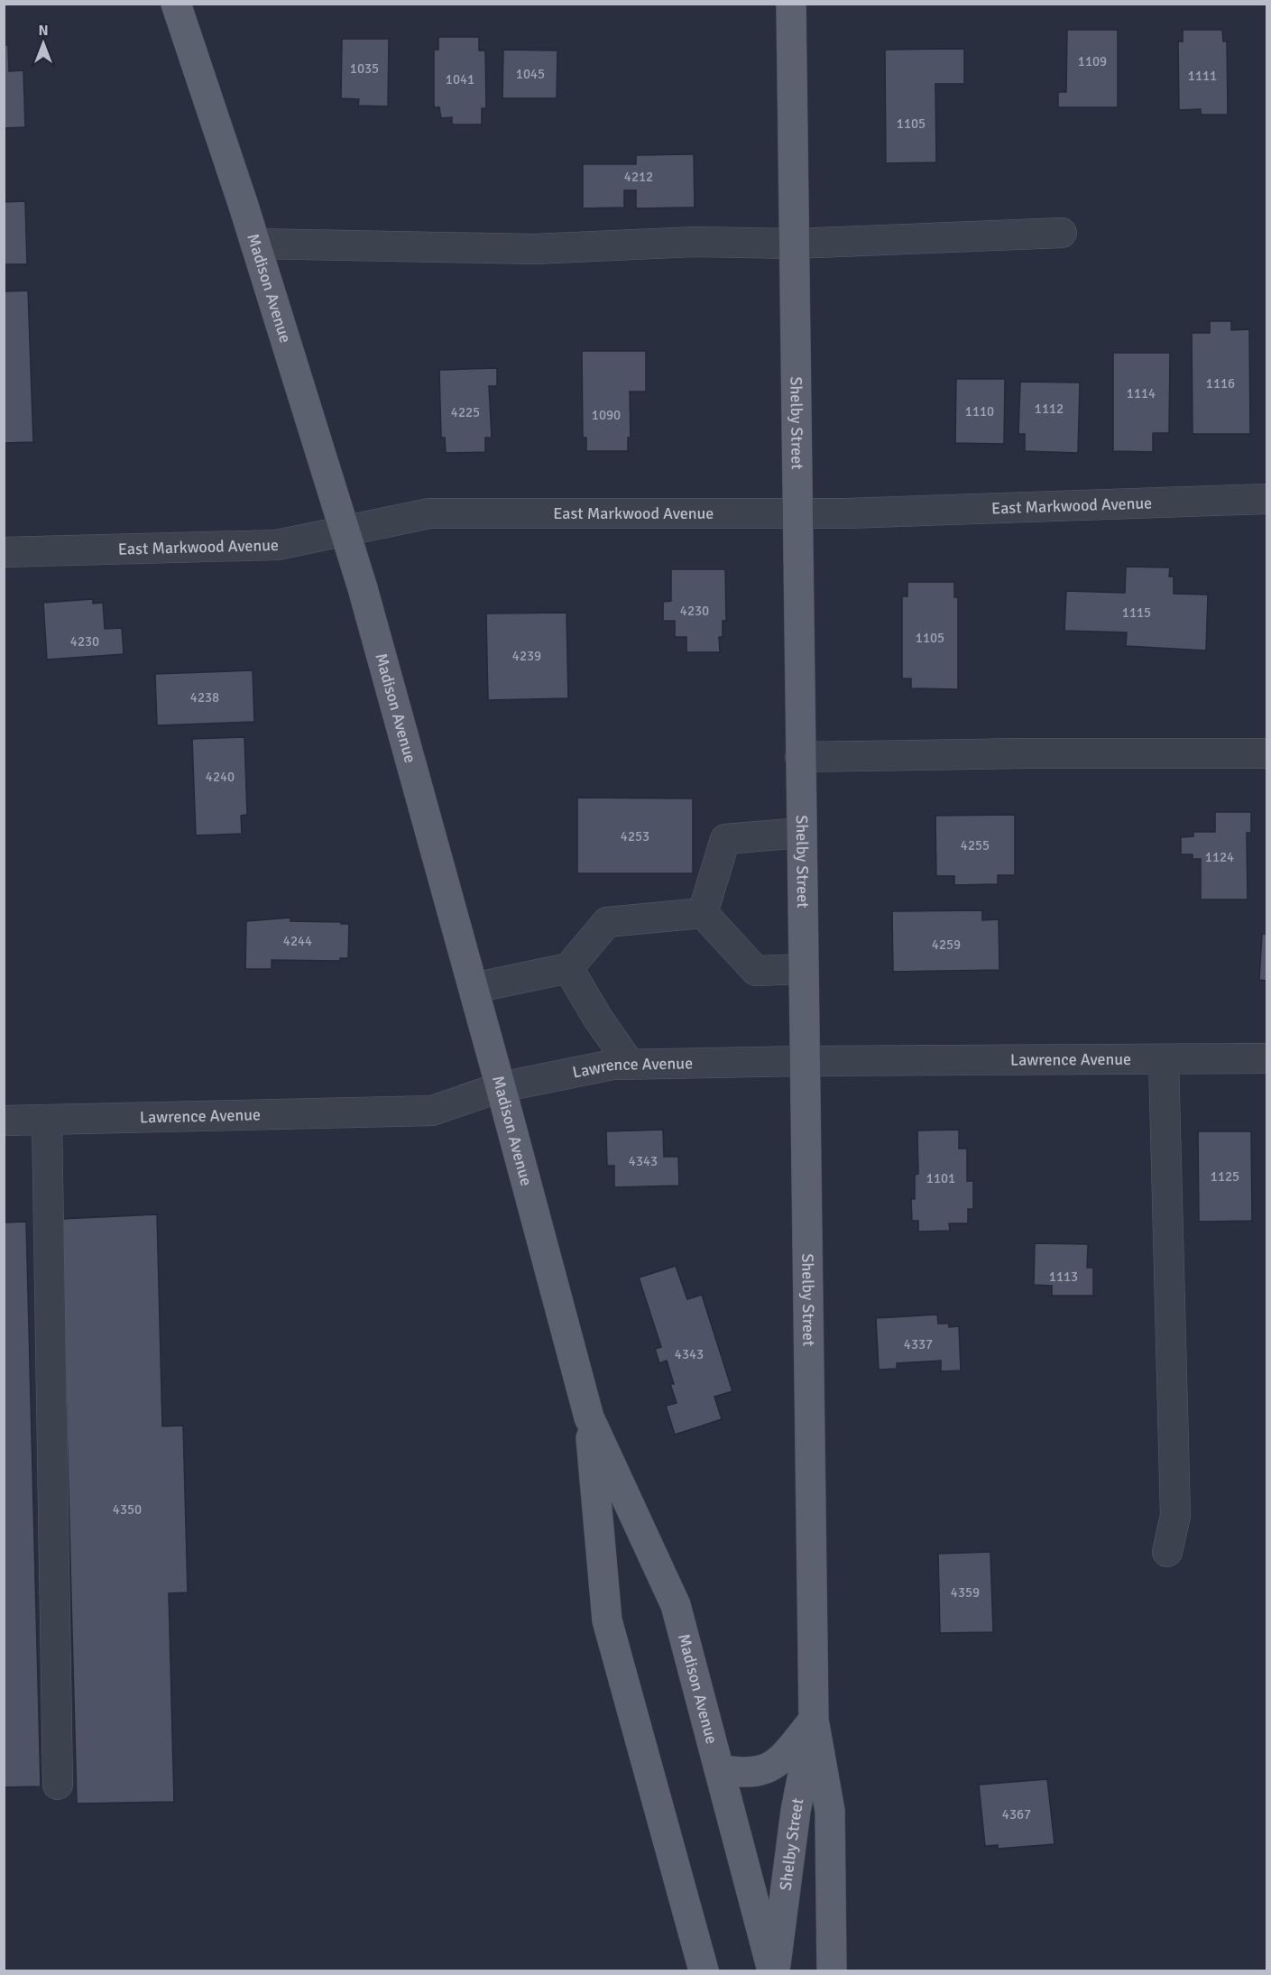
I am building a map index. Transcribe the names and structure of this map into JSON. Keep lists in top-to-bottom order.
{
  "streets": {
    "main road": ["Madison Avenue", "Shelby Street"],
    "street": ["East Markwood Avenue", "Lawrence Avenue"]
  },
  "crossings": [
    ["Madison Avenue", "Shelby Street"],
    ["Madison Avenue", "East Markwood Avenue"],
    ["Madison Avenue", "Lawrence Avenue"],
    ["Shelby Street", "East Markwood Avenue"],
    ["Shelby Street", "Lawrence Avenue"]
  ],
  "house_numbers": [
    "1109",
    "1035",
    "1045",
    "1111",
    "1041",
    "1105",
    "4212",
    "1116",
    "1114",
    "1112",
    "1110",
    "4225",
    "1090",
    "4230",
    "1115",
    "1105",
    "4230",
    "4239",
    "4238",
    "4240",
    "4253",
    "4255",
    "1124",
    "4244",
    "4259",
    "4343",
    "1125",
    "1101",
    "1113",
    "4337",
    "4343",
    "4350",
    "4359",
    "4367"
  ],
  "north": "top"
}
